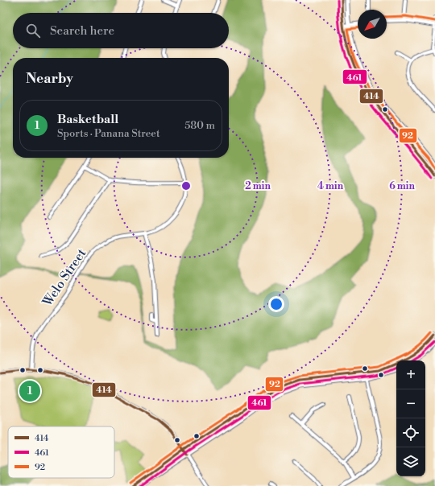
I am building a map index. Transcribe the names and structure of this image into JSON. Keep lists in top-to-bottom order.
{
  "streets": {
    "street": ["Welo Street"]
  },
  "lines": ["transit line 414", "transit line 461", "transit line 92"],
  "legend": ["414", "461", "92"],
  "north": "bottom left",
  "page": {
    "search": "Search here",
    "heading": "Nearby",
    "list": [
      {
        "mark": "1",
        "name": "Basketball",
        "note": "Sports · Panana Street",
        "value": "580 m"
      }
    ],
    "map_buttons": ["+", "−"],
    "pins": "1"
  },
  "rings": ["2 min", "4 min", "6 min"]
}
